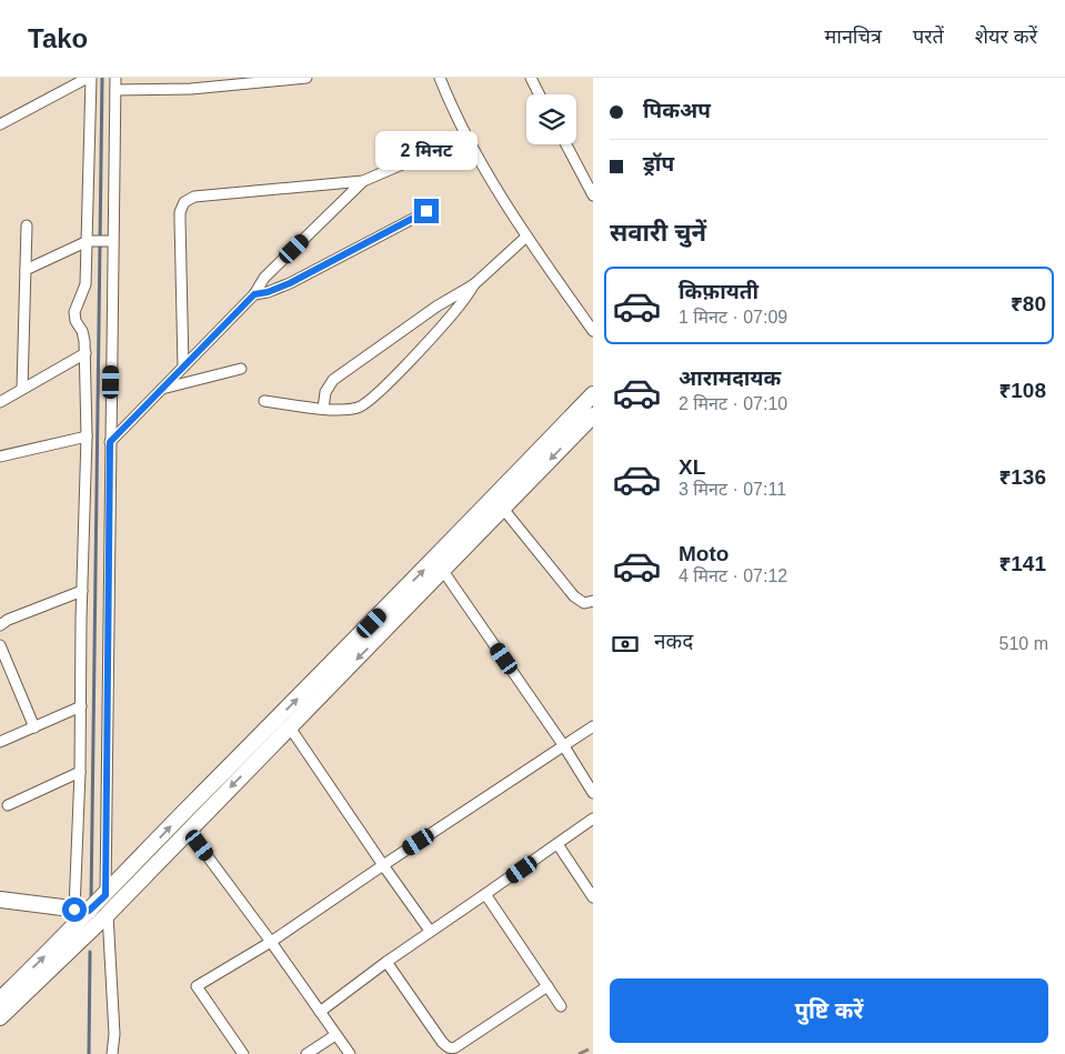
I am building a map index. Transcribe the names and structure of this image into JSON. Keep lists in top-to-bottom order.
{
  "page": {
    "header": "Tako",
    "nav": ["मानचित्र", "परतें", "शेयर करें"],
    "banner": ["पिकअप", "ड्रॉप"],
    "bubble": "2 मिनट",
    "heading": "सवारी चुनें",
    "list": [
      {
        "name": "किफ़ायती",
        "note": "1 मिनट · 07:09",
        "value": "₹80"
      },
      {
        "name": "आरामदायक",
        "note": "2 मिनट · 07:10",
        "value": "₹108"
      },
      {
        "name": "XL",
        "note": "3 मिनट · 07:11",
        "value": "₹136"
      },
      {
        "name": "Moto",
        "note": "4 मिनट · 07:12",
        "value": "₹141"
      }
    ],
    "pay": ["नकद", "510 m"],
    "buttons": "पुष्टि करें"
  }
}
